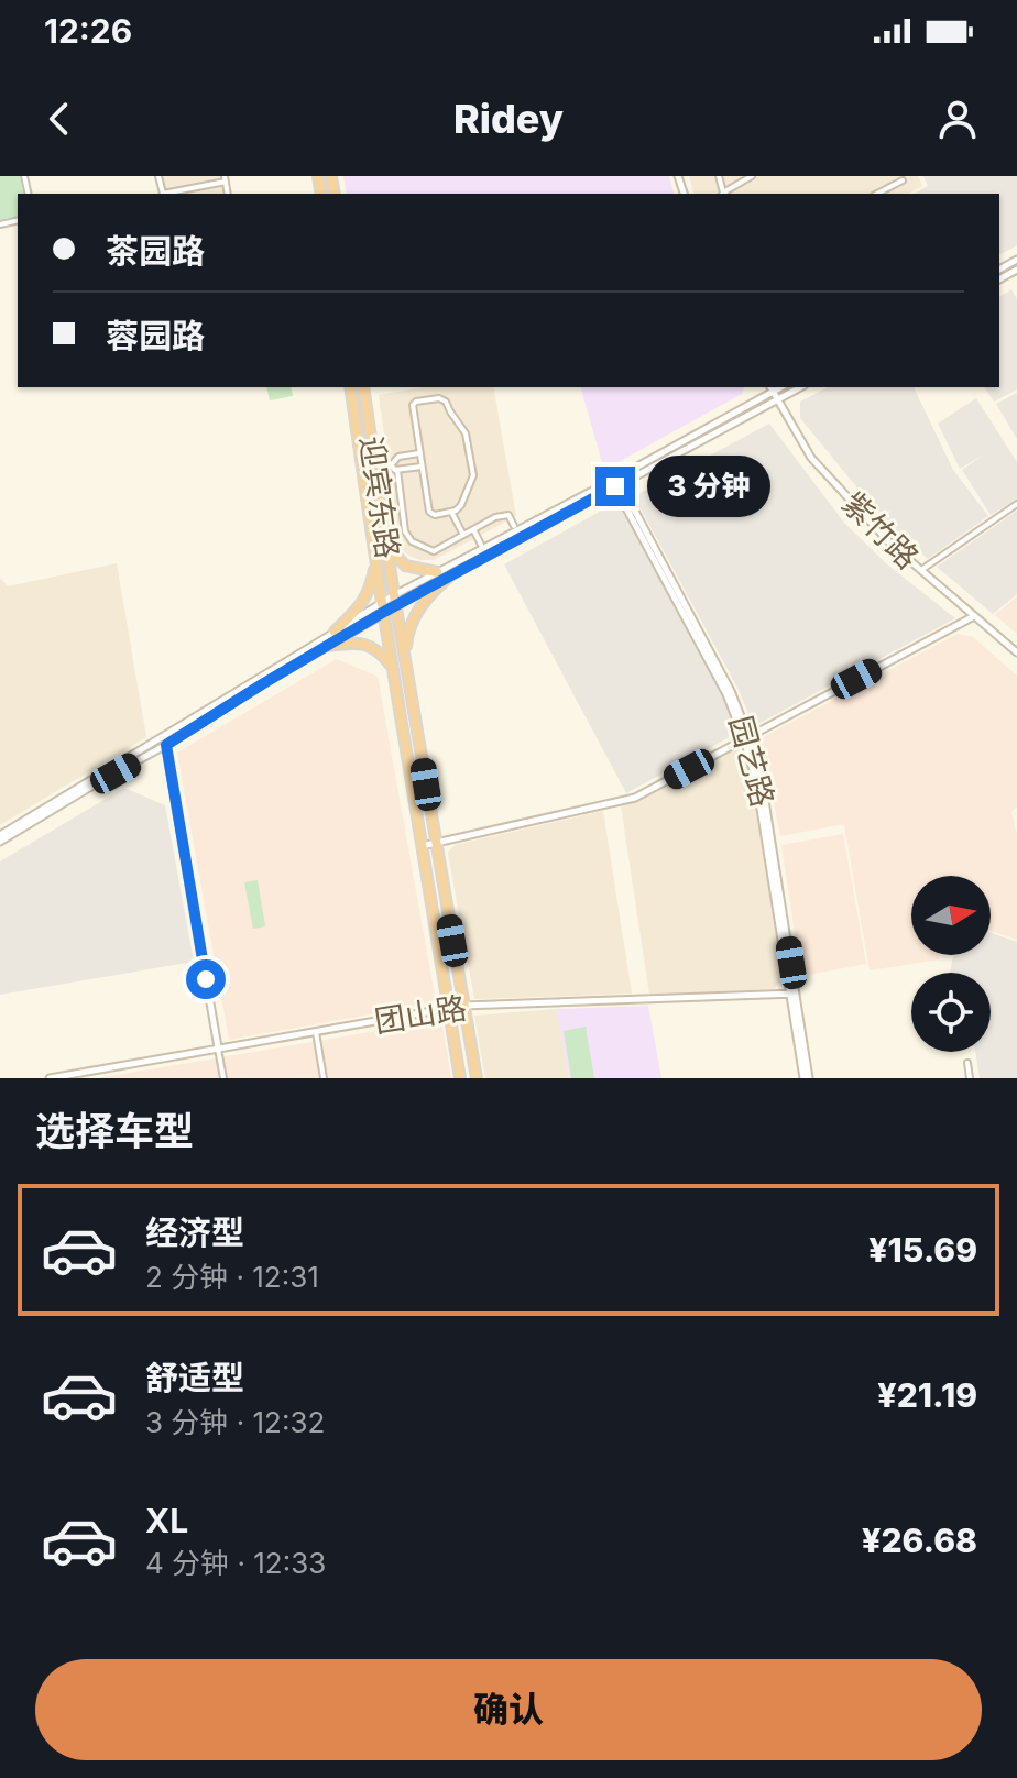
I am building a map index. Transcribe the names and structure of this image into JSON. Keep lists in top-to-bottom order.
{
  "streets": {
    "highway": ["迎宾东路"],
    "street": ["紫竹路", "园艺路", "团山路"]
  },
  "crossings": [
    ["迎宾东路", "团山路"],
    ["园艺路", "团山路"]
  ],
  "north": "right",
  "page": {
    "status": "12:26",
    "header": "Ridey",
    "banner": ["茶园路", "蓉园路"],
    "bubble": "3 分钟",
    "heading": "选择车型",
    "list": [
      {
        "name": "经济型",
        "note": "2 分钟 · 12:31",
        "value": "¥15.69"
      },
      {
        "name": "舒适型",
        "note": "3 分钟 · 12:32",
        "value": "¥21.19"
      },
      {
        "name": "XL",
        "note": "4 分钟 · 12:33",
        "value": "¥26.68"
      }
    ],
    "buttons": "确认"
  }
}
